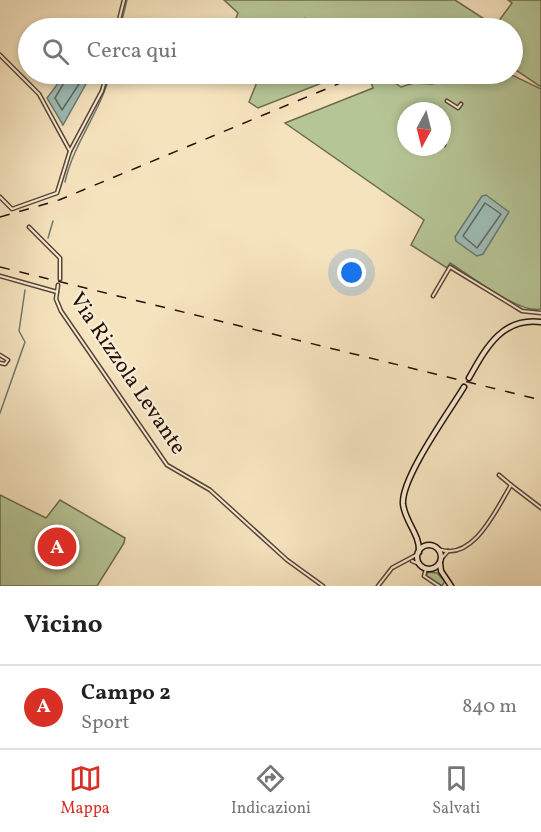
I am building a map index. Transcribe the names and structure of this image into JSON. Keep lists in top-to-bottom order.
{
  "streets": {
    "street": ["Via Rizzola Levante"]
  },
  "north": "bottom",
  "page": {
    "search": "Cerca qui",
    "pins": "A",
    "heading": "Vicino",
    "list": [
      {
        "mark": "A",
        "name": "Campo 2",
        "note": "Sport",
        "value": "840 m"
      }
    ],
    "nav": ["Mappa", "Indicazioni", "Salvati"]
  }
}
